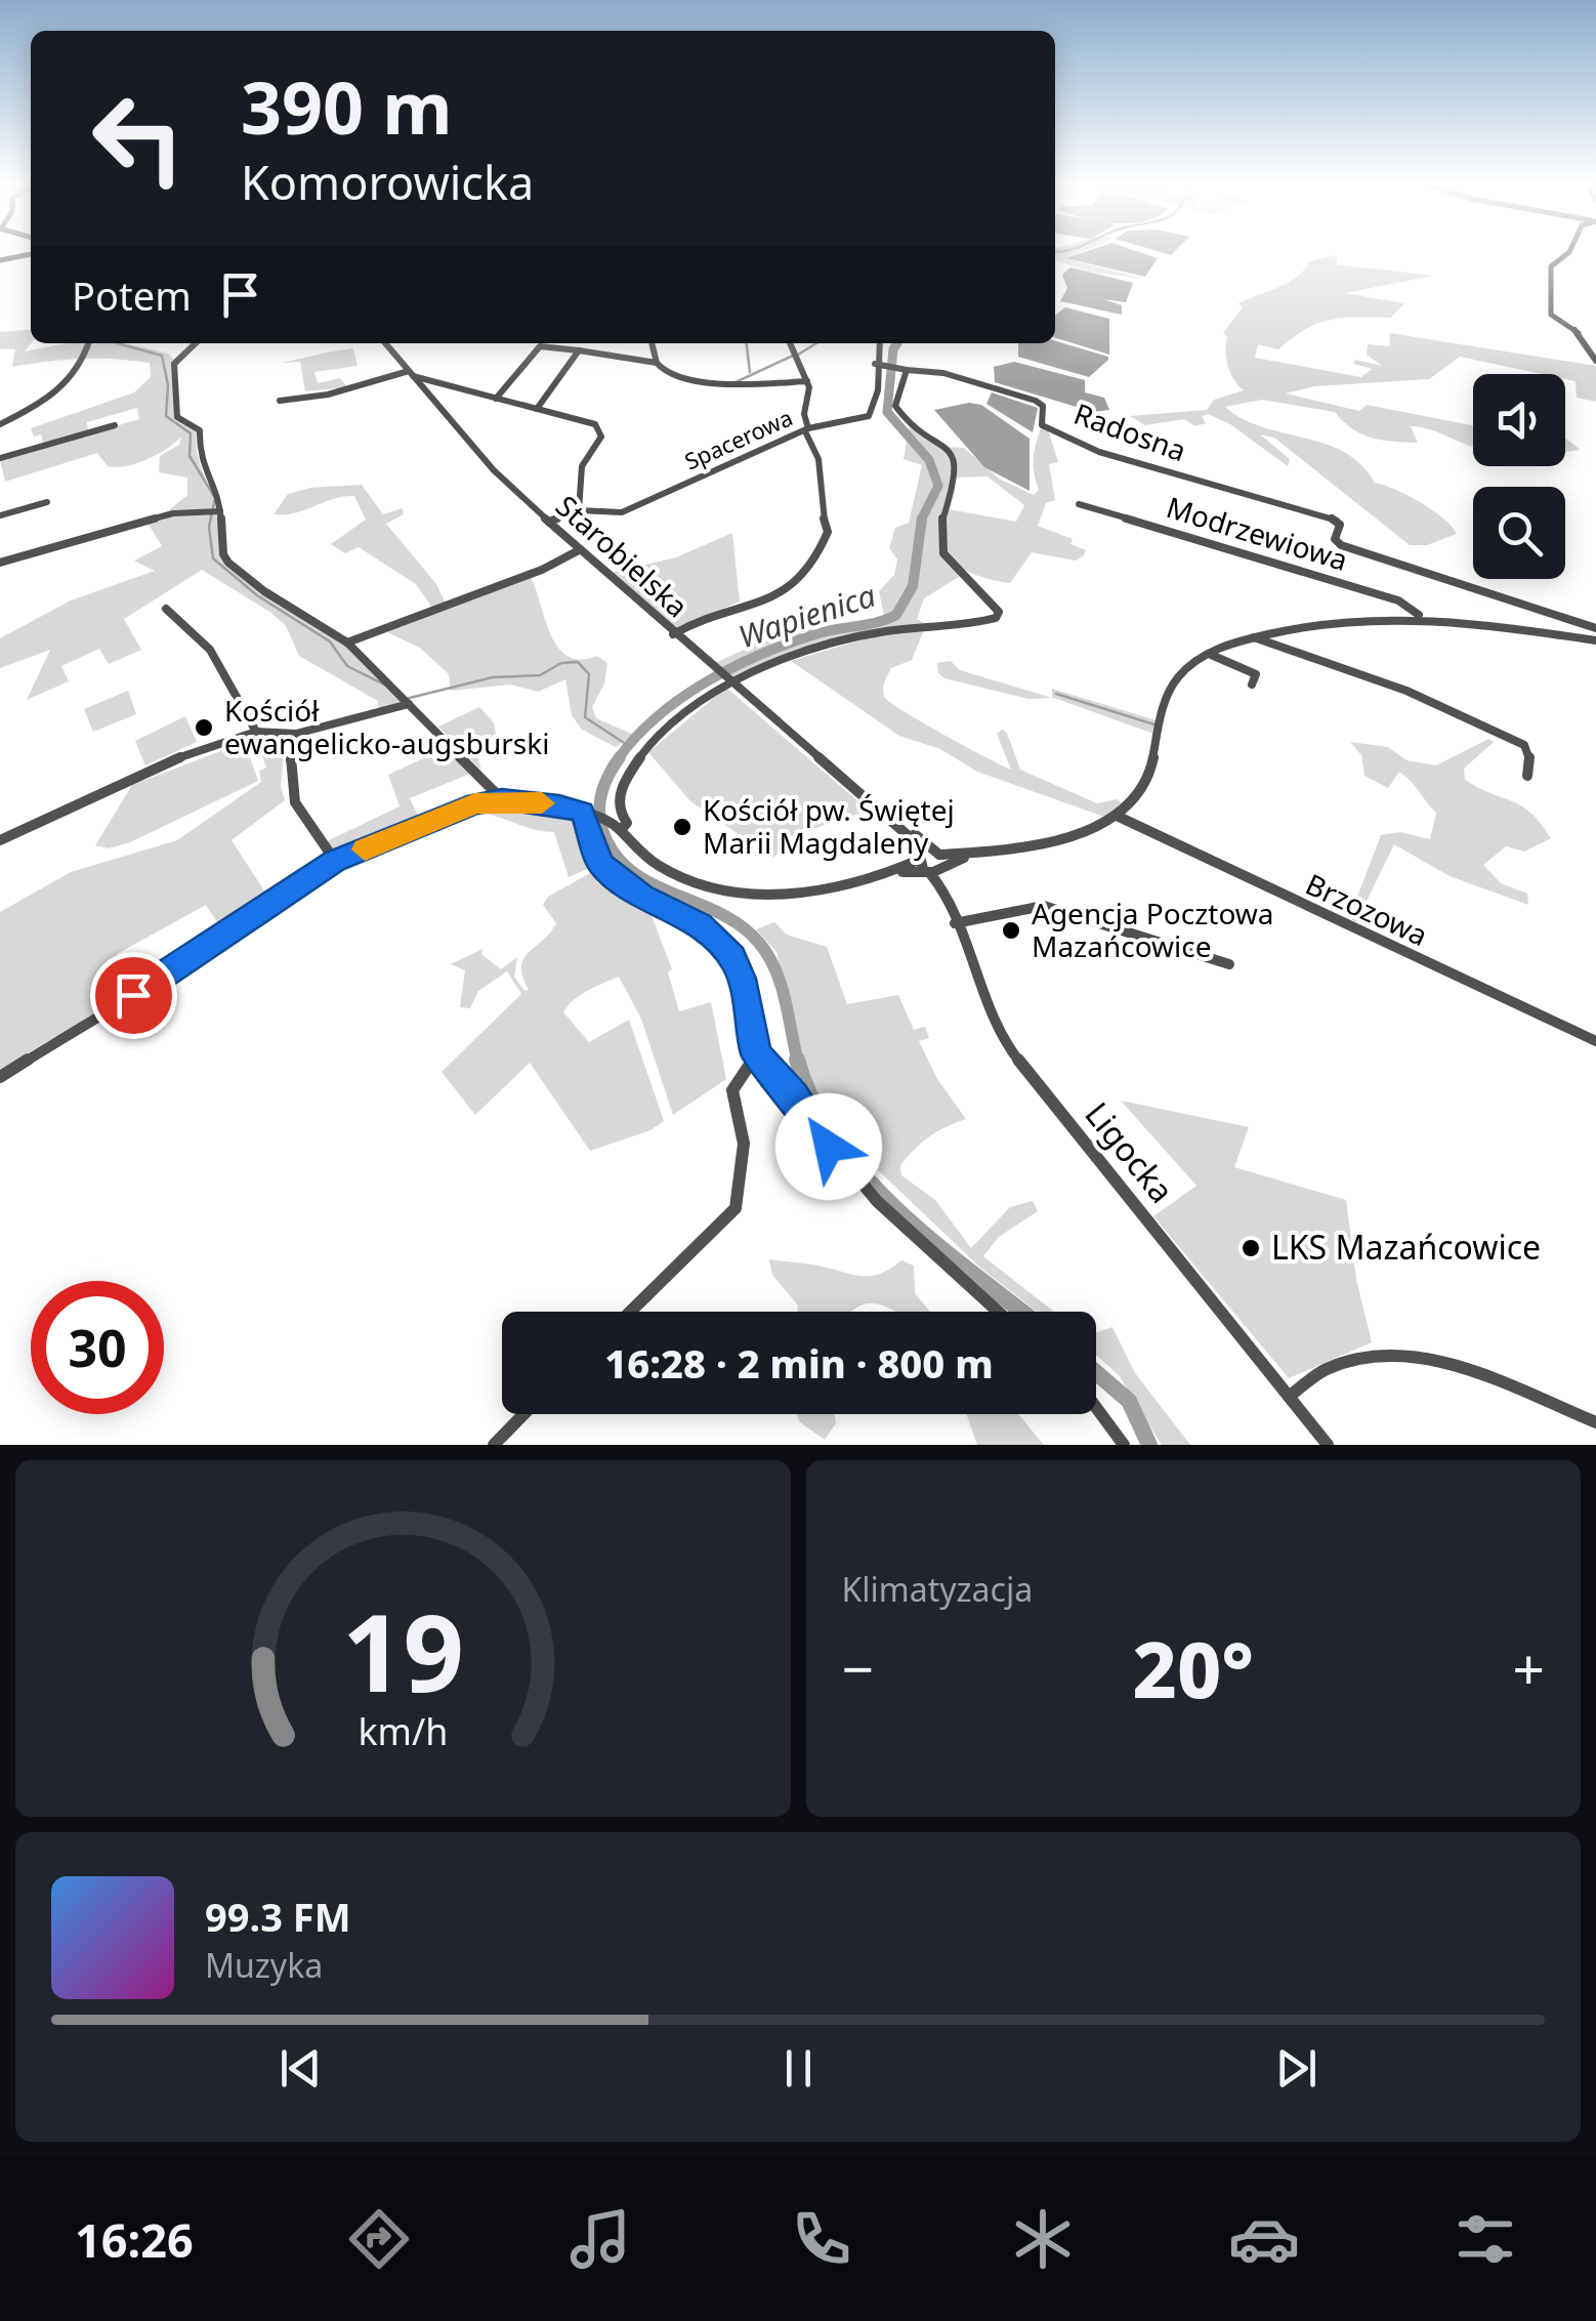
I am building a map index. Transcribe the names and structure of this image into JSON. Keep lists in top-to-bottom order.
{
  "streets": {
    "street": [
      "Radosna",
      "Spacerowa",
      "Modrzewiowa",
      "Starobielska",
      "Brzozowa",
      "Ligocka"
    ]
  },
  "crossings": [
    ["Spacerowa", "Starobielska"],
    ["Starobielska", "Ligocka"]
  ],
  "water": ["Wapienica"],
  "places": [
    "Kościół ewangelicko-augsburski",
    "Kościół pw. Świętej Marii Magdaleny",
    "Agencja Pocztowa Mazańcowice",
    "LKS Mazańcowice"
  ],
  "page": {
    "turn": ["390 m", "Komorowicka"],
    "then": "Potem",
    "limit": "30",
    "trip": "16:28 · 2 min · 800 m",
    "tile": "Klimatyzacja",
    "heat": ["−", "20°", "+"],
    "song": ["99.3 FM", "Muzyka"],
    "tabs": "16:26",
    "gauge": ["19", "km/h"]
  }
}
